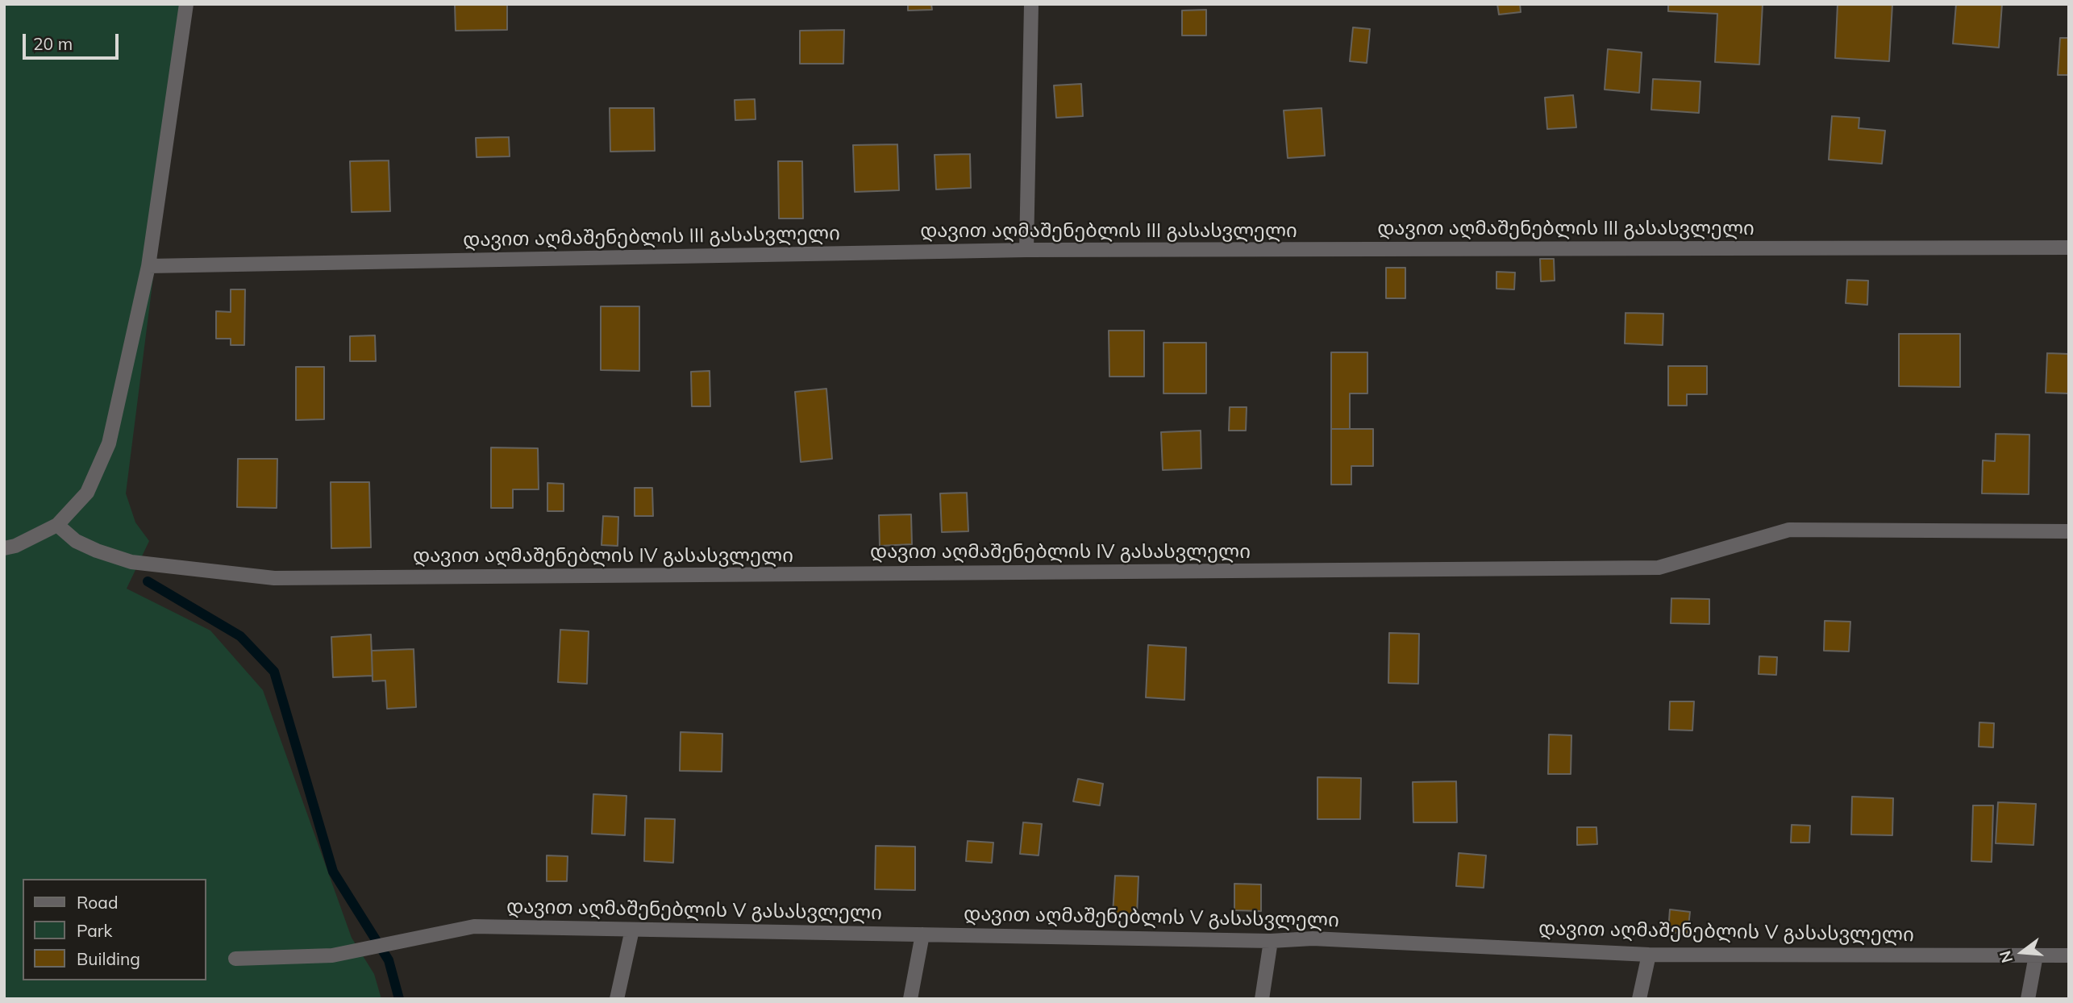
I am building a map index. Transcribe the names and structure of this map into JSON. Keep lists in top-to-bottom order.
{
  "streets": {
    "street": ["დავით აღმაშენებლის III გასასვლელი", "დავით აღმაშენებლის IV გასასვლელი", "დავით აღმაშენებლის V გასასვლელი"]
  },
  "legend": ["Road", "Park", "Building"],
  "scale_bar": "20 m",
  "north": "left"
}
